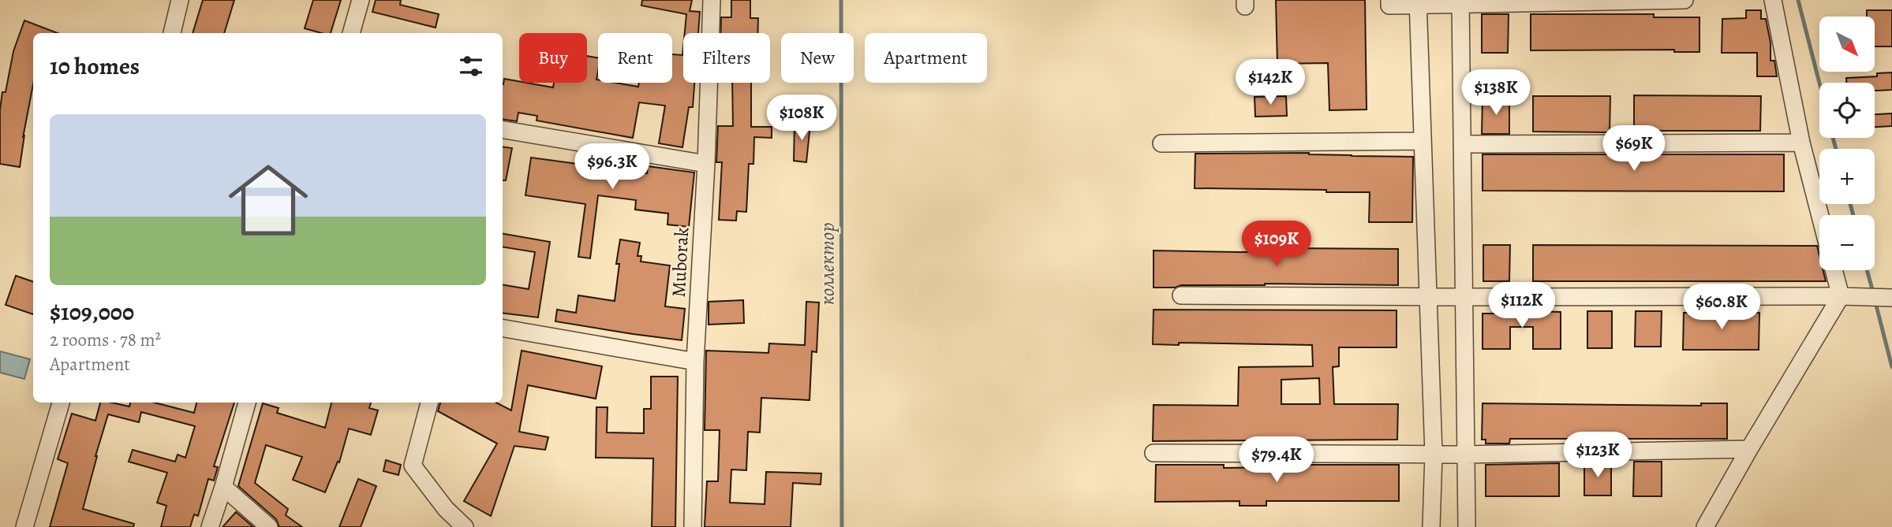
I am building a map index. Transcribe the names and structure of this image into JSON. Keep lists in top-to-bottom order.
{
  "streets": {
    "street": ["Muborak"]
  },
  "water": ["коллектор"],
  "north": "bottom right",
  "page": {
    "map_buttons": ["+", "−"],
    "chip": [
      "Buy",
      "Rent",
      "Filters",
      "New",
      "Apartment"
    ],
    "heading": "10 homes",
    "price": [
      "$142K",
      "$138K",
      "$108K",
      "$69K",
      "$96.3K",
      "$109K",
      "$112K",
      "$60.8K",
      "$123K",
      "$79.4K"
    ],
    "list": [
      {
        "name": "$109,000",
        "note": "2 rooms · 78 m² · Apartment"
      }
    ]
  }
}
